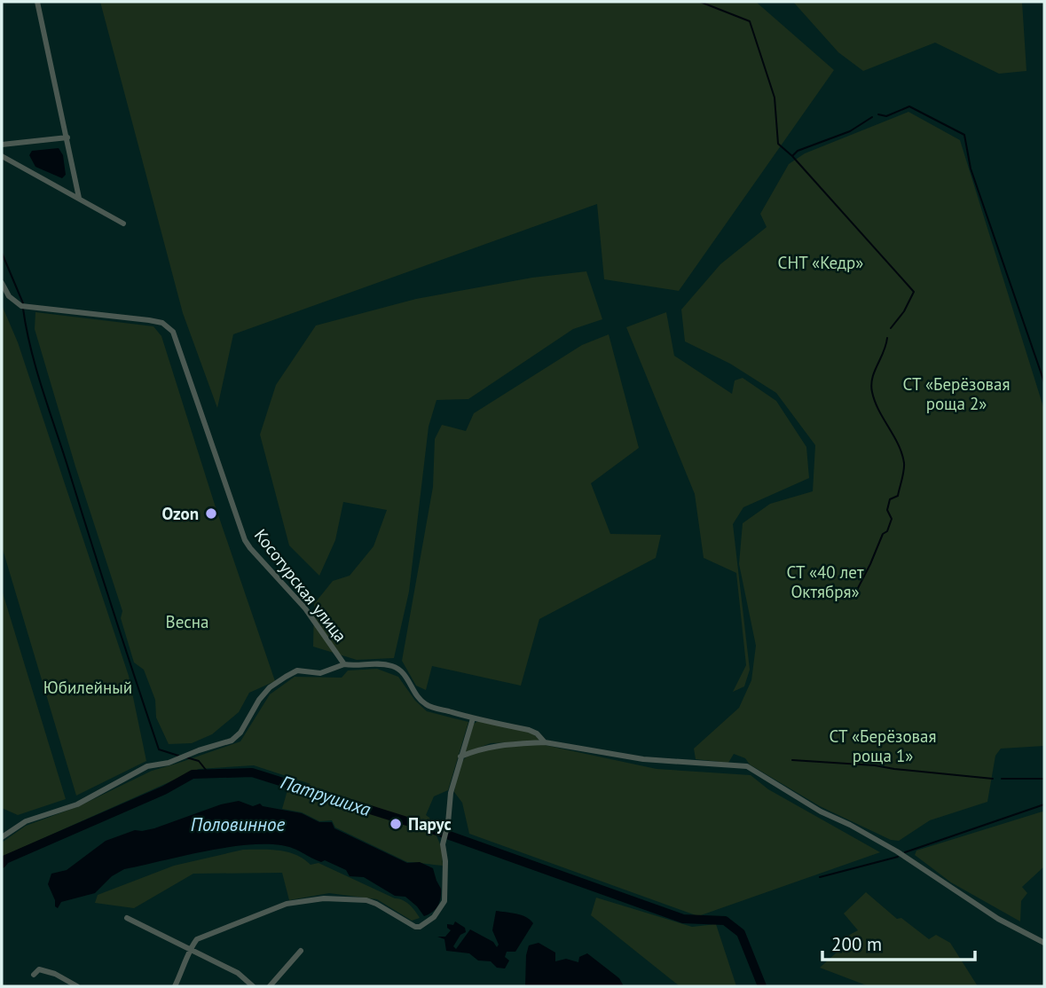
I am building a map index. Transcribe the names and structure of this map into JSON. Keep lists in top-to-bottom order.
{
  "streets": {
    "street": ["Косотурская улица"]
  },
  "water": ["Патрушиха", "Половинное"],
  "parks": [
    "СНТ «Кедр»",
    "СТ «Берёзовая роща 2»",
    "СТ «40 лет Октября»",
    "Весна",
    "Юбилейный",
    "СТ «Берёзовая роща 1»"
  ],
  "places": ["Ozon", "Парус"],
  "scale_bar": "200 m"
}
